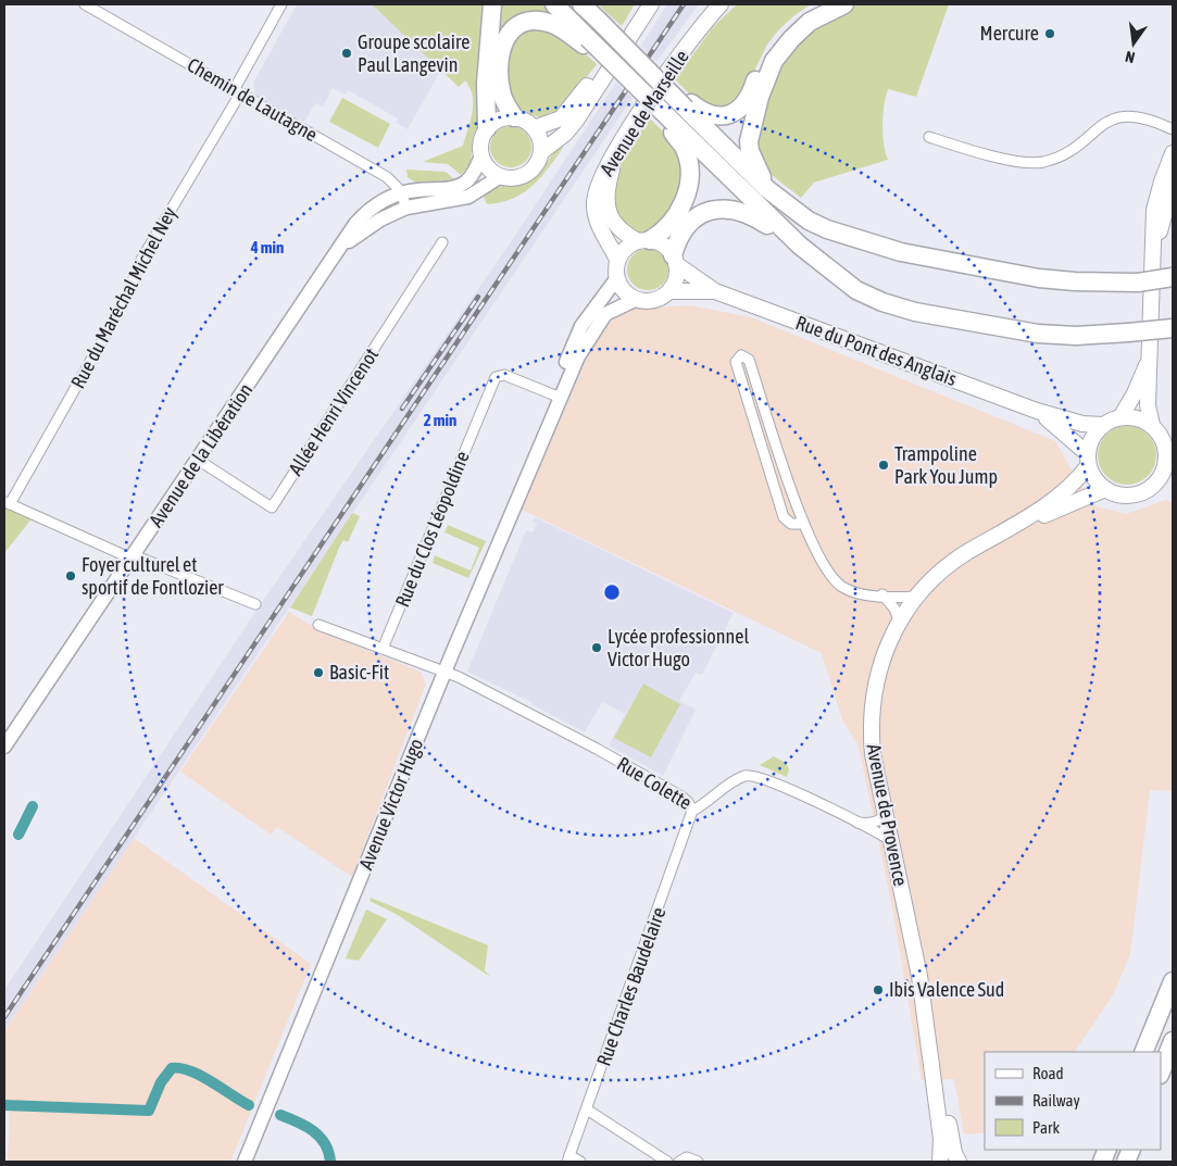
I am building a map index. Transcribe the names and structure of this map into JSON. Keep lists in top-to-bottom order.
{
  "streets": {
    "main road": [
      "Avenue de Marseille",
      "Rue du Pont des Anglais",
      "Avenue de la Libération",
      "Avenue Victor Hugo",
      "Avenue de Provence"
    ],
    "street": [
      "Chemin de Lautagne",
      "Rue du Maréchal Michel Ney",
      "Allée Henri Vincenot",
      "Rue du Clos Léopoldine",
      "Rue Colette",
      "Rue Charles Baudelaire"
    ]
  },
  "crossings": [
    ["Chemin de Lautagne", "Rue du Maréchal Michel Ney"],
    ["Chemin de Lautagne", "Avenue de la Libération"],
    ["Avenue de Marseille", "Rue du Pont des Anglais"],
    ["Avenue de Marseille", "Avenue Victor Hugo"],
    ["Rue du Pont des Anglais", "Avenue Victor Hugo"],
    ["Rue du Pont des Anglais", "Avenue de Provence"],
    ["Allée Henri Vincenot", "Avenue de la Libération"],
    ["Rue du Clos Léopoldine", "Rue Colette"],
    ["Rue du Clos Léopoldine", "Avenue Victor Hugo"],
    ["Rue Colette", "Avenue Victor Hugo"],
    ["Rue Colette", "Avenue de Provence"],
    ["Rue Colette", "Rue Charles Baudelaire"]
  ],
  "places": [
    "Mercure",
    "Groupe scolaire Paul Langevin",
    "Trampoline Park You Jump",
    "Foyer culturel et sportif de Fontlozier",
    "Lycée professionnel Victor Hugo",
    "Basic-Fit",
    "Ibis Valence Sud"
  ],
  "legend": ["Road", "Railway", "Park"],
  "north": "bottom",
  "rings": ["4 min", "2 min"]
}
